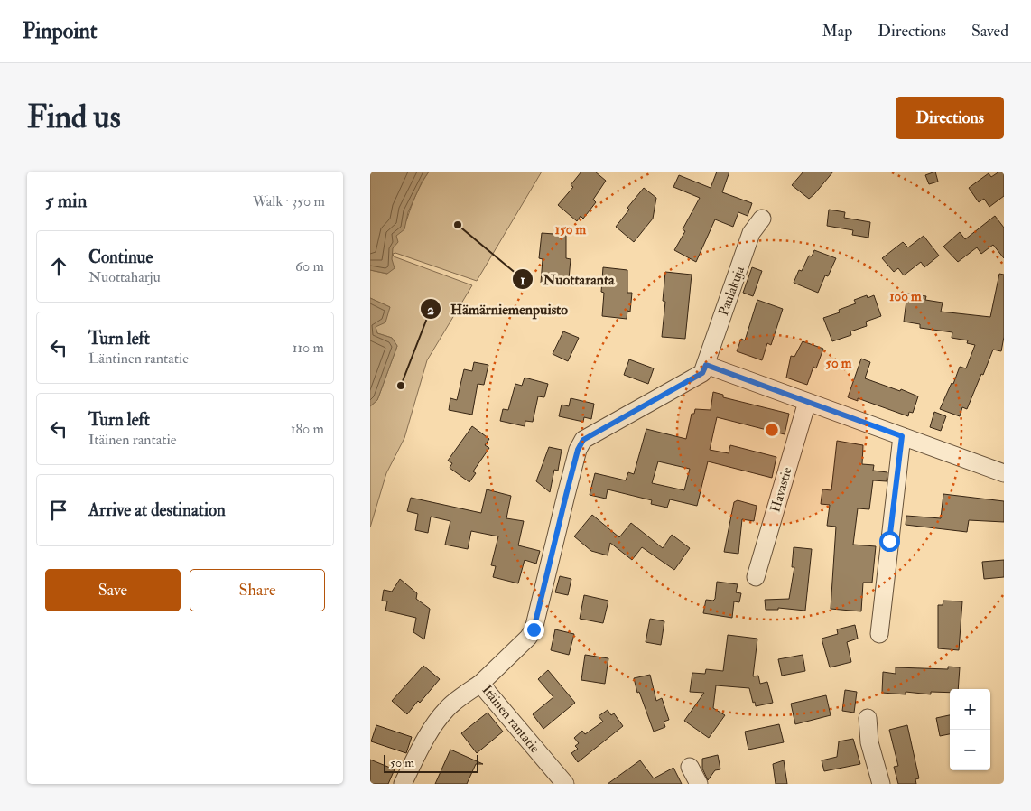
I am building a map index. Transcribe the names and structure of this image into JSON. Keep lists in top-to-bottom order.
{
  "streets": {
    "street": ["Paulakuja", "Havastie", "Itäinen rantatie"]
  },
  "crossings": [
    ["Paulakuja", "Itäinen rantatie"]
  ],
  "places": ["Nuottaranta", "Hämärniemenpuisto"],
  "scale_bar": "50 m",
  "page": {
    "header": "Pinpoint",
    "nav": ["Map", "Directions", "Saved"],
    "buttons": [
      "Directions",
      ["Save", "Share"]
    ],
    "title": "Find us",
    "heading": ["5 min", "Walk · 350 m"],
    "list": [
      ["Continue", "Nuottaharju", "60 m"],
      ["Turn left", "Läntinen rantatie", "110 m"],
      ["Turn left", "Itäinen rantatie", "180 m"],
      "Arrive at destination"
    ],
    "map_buttons": ["+", "−"],
    "scale": "50 m"
  },
  "rings": ["150 m", "100 m", "50 m"]
}
